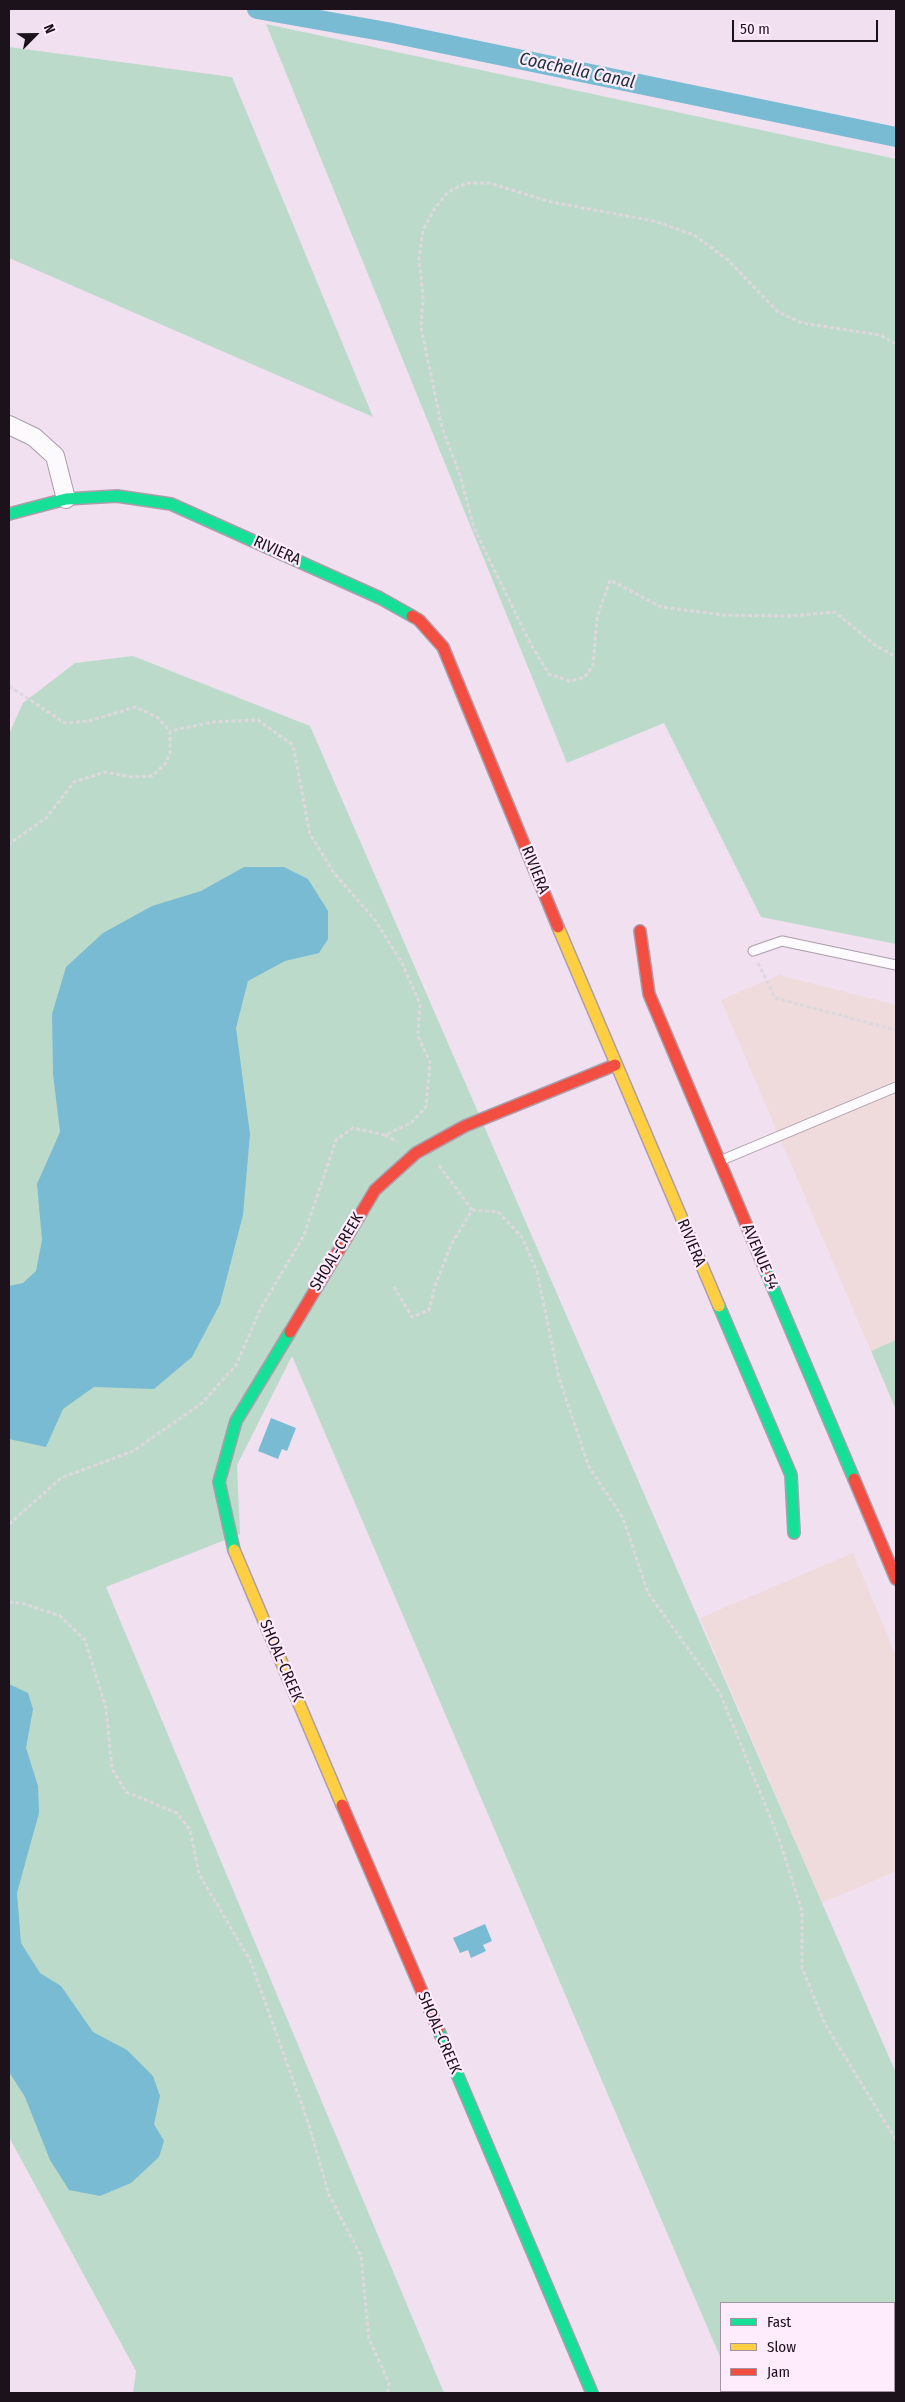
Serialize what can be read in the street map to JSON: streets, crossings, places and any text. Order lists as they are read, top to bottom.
{
  "streets": {
    "street": ["RIVIERA", "SHOAL-CREEK", "AVENUE 54"]
  },
  "crossings": [
    ["RIVIERA", "SHOAL-CREEK"]
  ],
  "water": ["Coachella Canal"],
  "legend": ["Fast", "Slow", "Jam"],
  "scale_bar": "50 m",
  "north": "top right"
}
